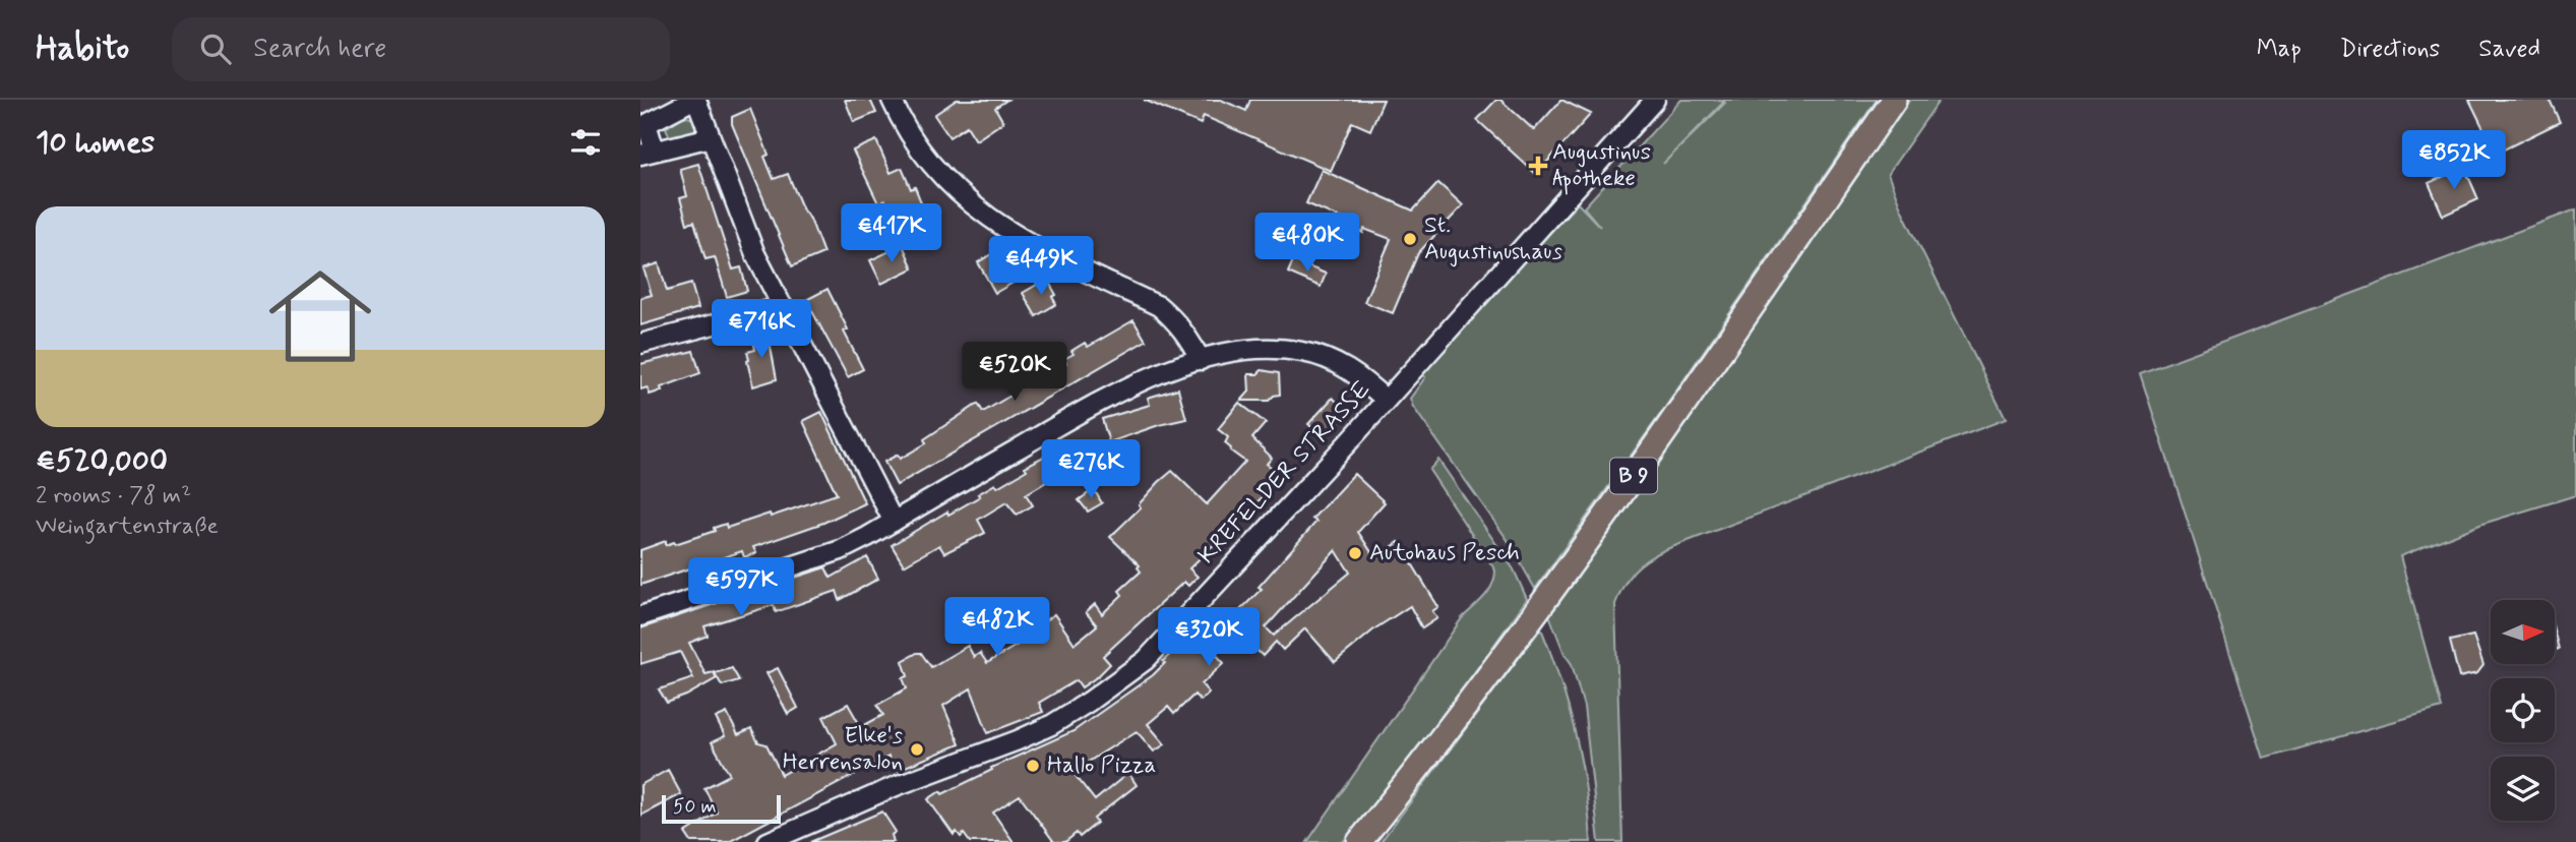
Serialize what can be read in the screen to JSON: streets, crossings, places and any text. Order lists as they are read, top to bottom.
{
  "streets": {
    "main road": ["B 9"],
    "street": ["KREFELDER STRASSE"]
  },
  "places": {
    "health": ["Augustinus Apotheke"],
    "other": [
      "St. Augustinushaus",
      "Autohaus Pesch",
      "Elke's Herrensalon",
      "Hallo Pizza"
    ]
  },
  "scale_bar": "50 m",
  "north": "right",
  "page": {
    "header": "Habito",
    "search": "Search here",
    "nav": ["Map", "Directions", "Saved"],
    "heading": "10 homes",
    "price": [
      "€852K",
      "€417K",
      "€480K",
      "€449K",
      "€716K",
      "€520K",
      "€276K",
      "€597K",
      "€482K",
      "€320K"
    ],
    "list": [
      {
        "name": "€520,000",
        "note": "2 rooms · 78 m² · Weingartenstraße"
      }
    ],
    "scale": "50 m"
  }
}
